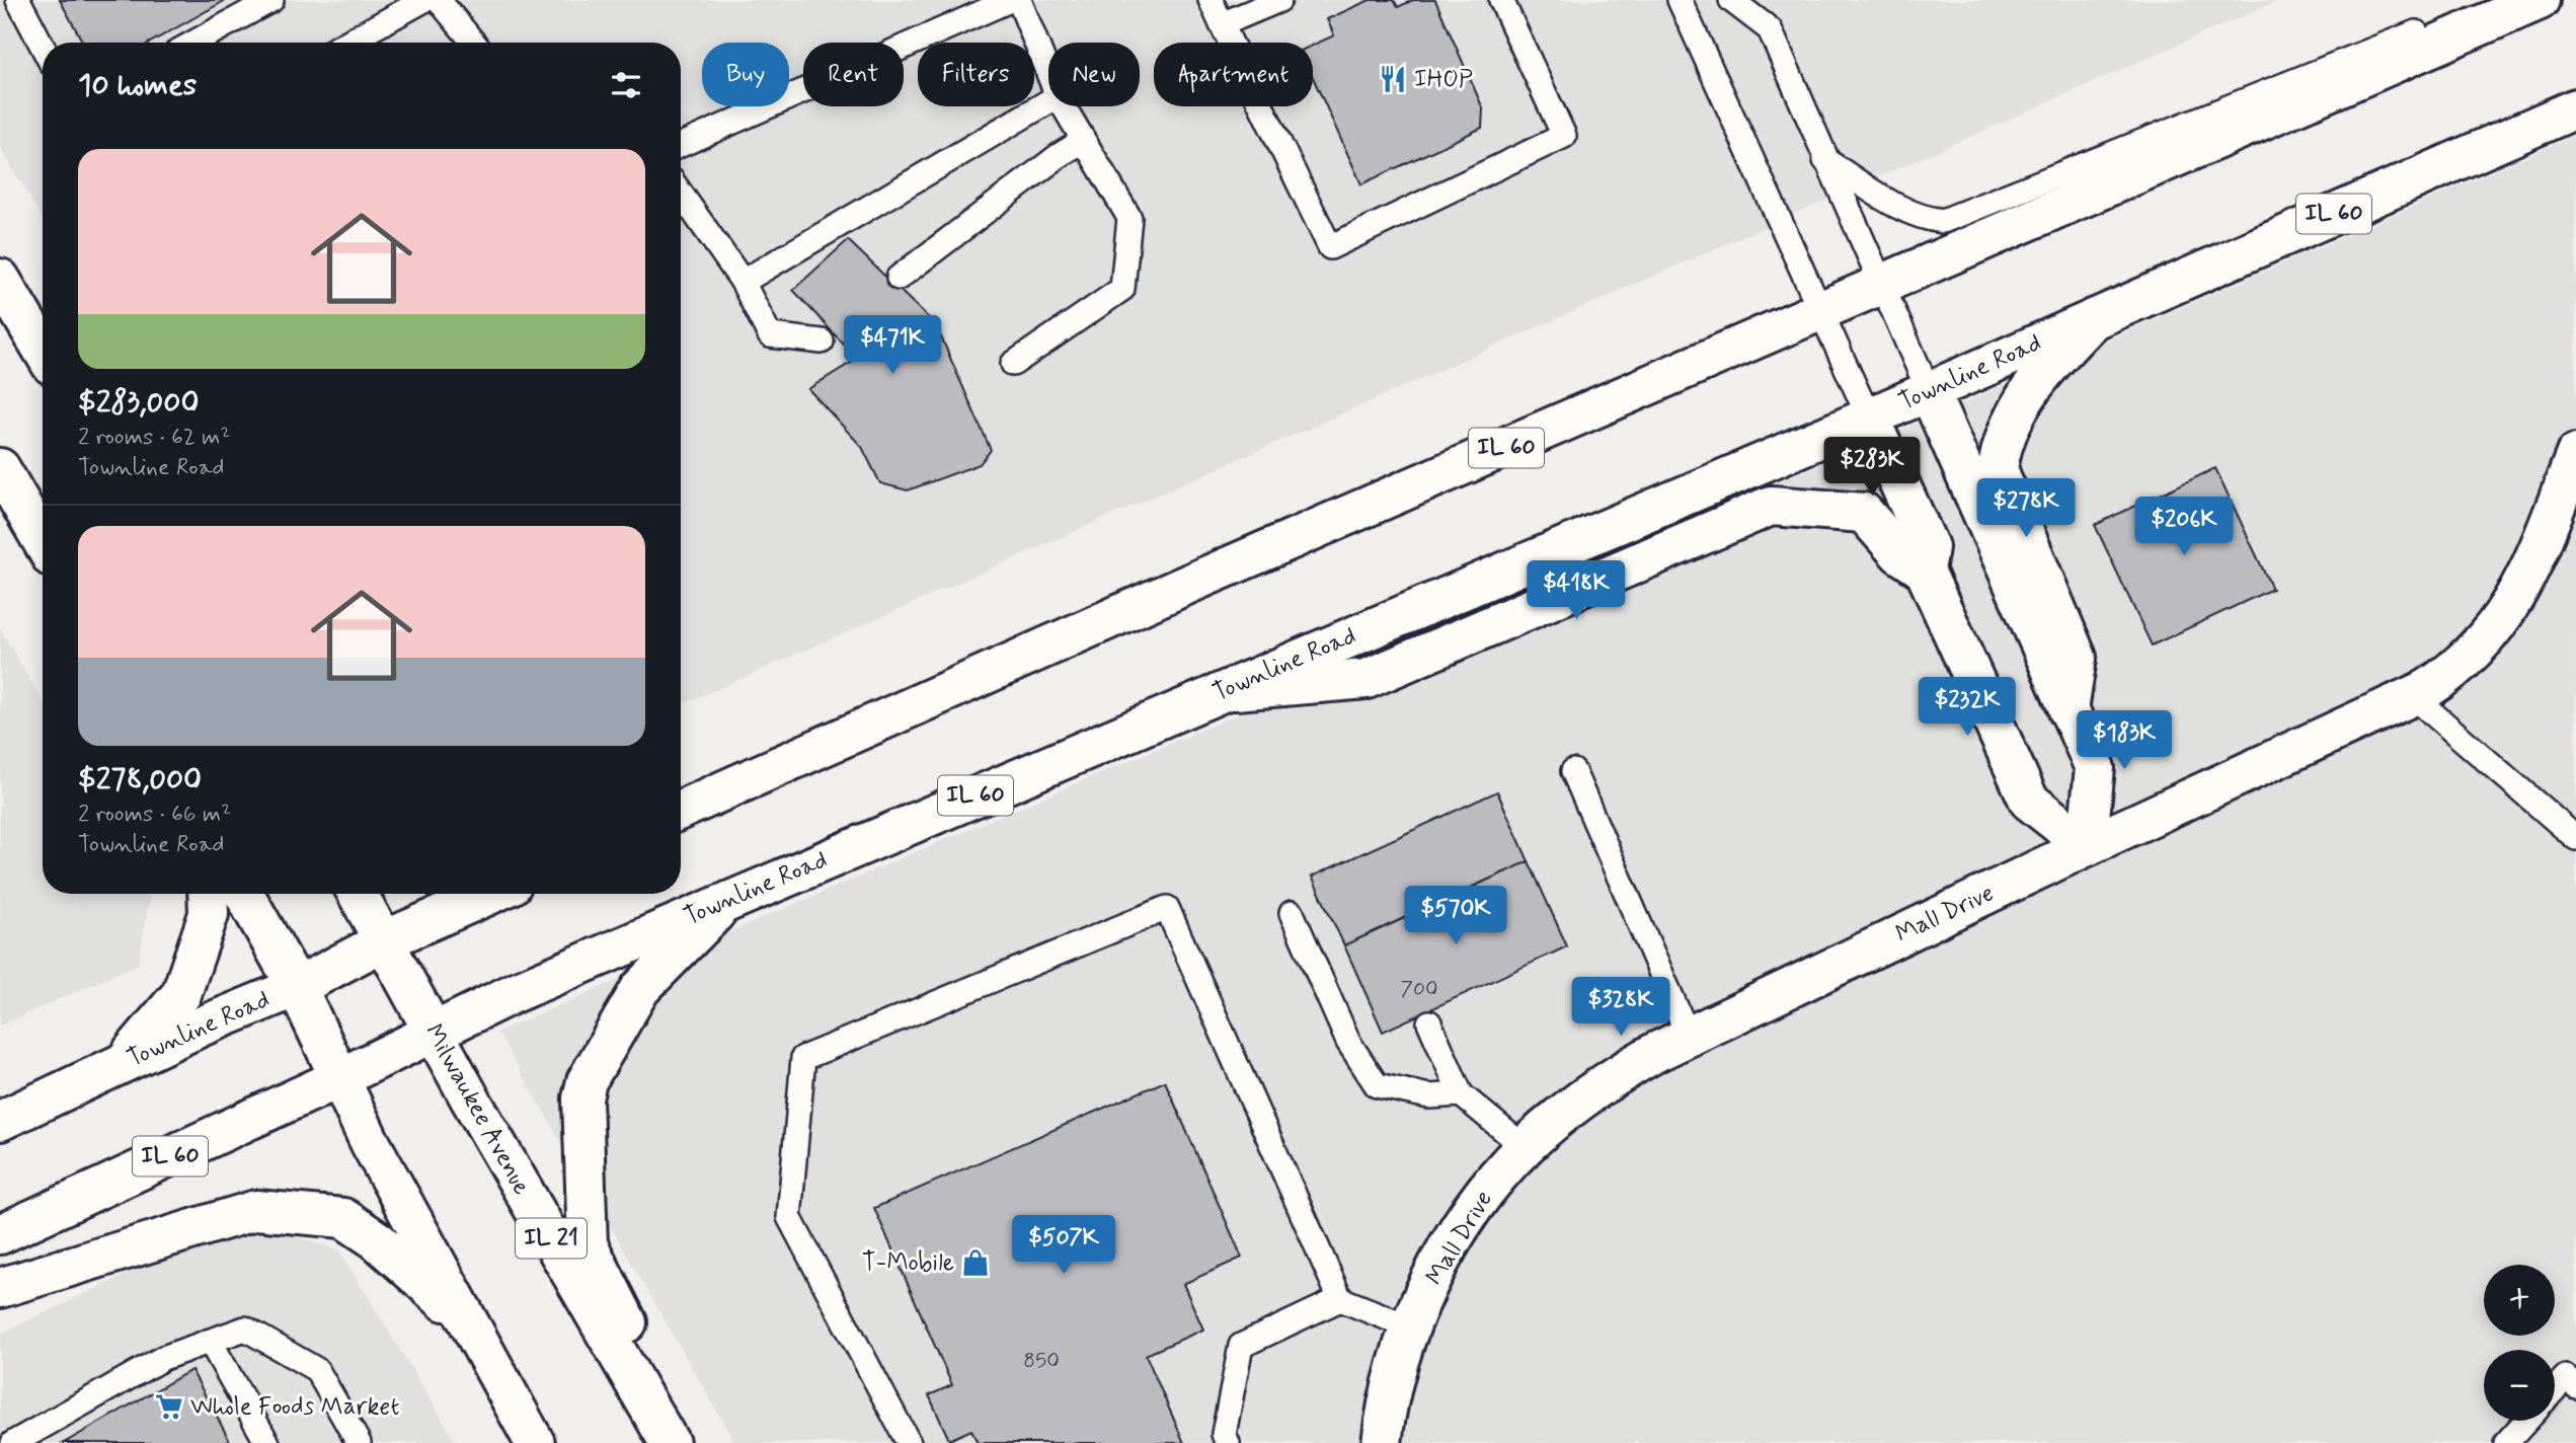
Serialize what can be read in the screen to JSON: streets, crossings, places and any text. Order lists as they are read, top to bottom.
{
  "streets": {
    "main road": [
      "IL 60",
      "Townline Road",
      "Mall Drive",
      "Milwaukee Avenue",
      "IL 21"
    ]
  },
  "crossings": [
    ["Townline Road", "Milwaukee Avenue"]
  ],
  "places": {
    "restaurant": ["IHOP"],
    "shop": ["T-Mobile"],
    "supermarket": ["Whole Foods Market"]
  },
  "house_numbers": ["700", "850"],
  "page": {
    "chip": [
      "Buy",
      "Rent",
      "Filters",
      "New",
      "Apartment"
    ],
    "heading": "10 homes",
    "list": [
      {
        "name": "$283,000",
        "note": "2 rooms · 62 m² · Townline Road"
      },
      {
        "name": "$278,000",
        "note": "2 rooms · 66 m² · Townline Road"
      }
    ],
    "price": [
      "$471K",
      "$283K",
      "$278K",
      "$206K",
      "$418K",
      "$232K",
      "$183K",
      "$570K",
      "$328K",
      "$507K"
    ],
    "map_buttons": ["+", "−"]
  }
}
